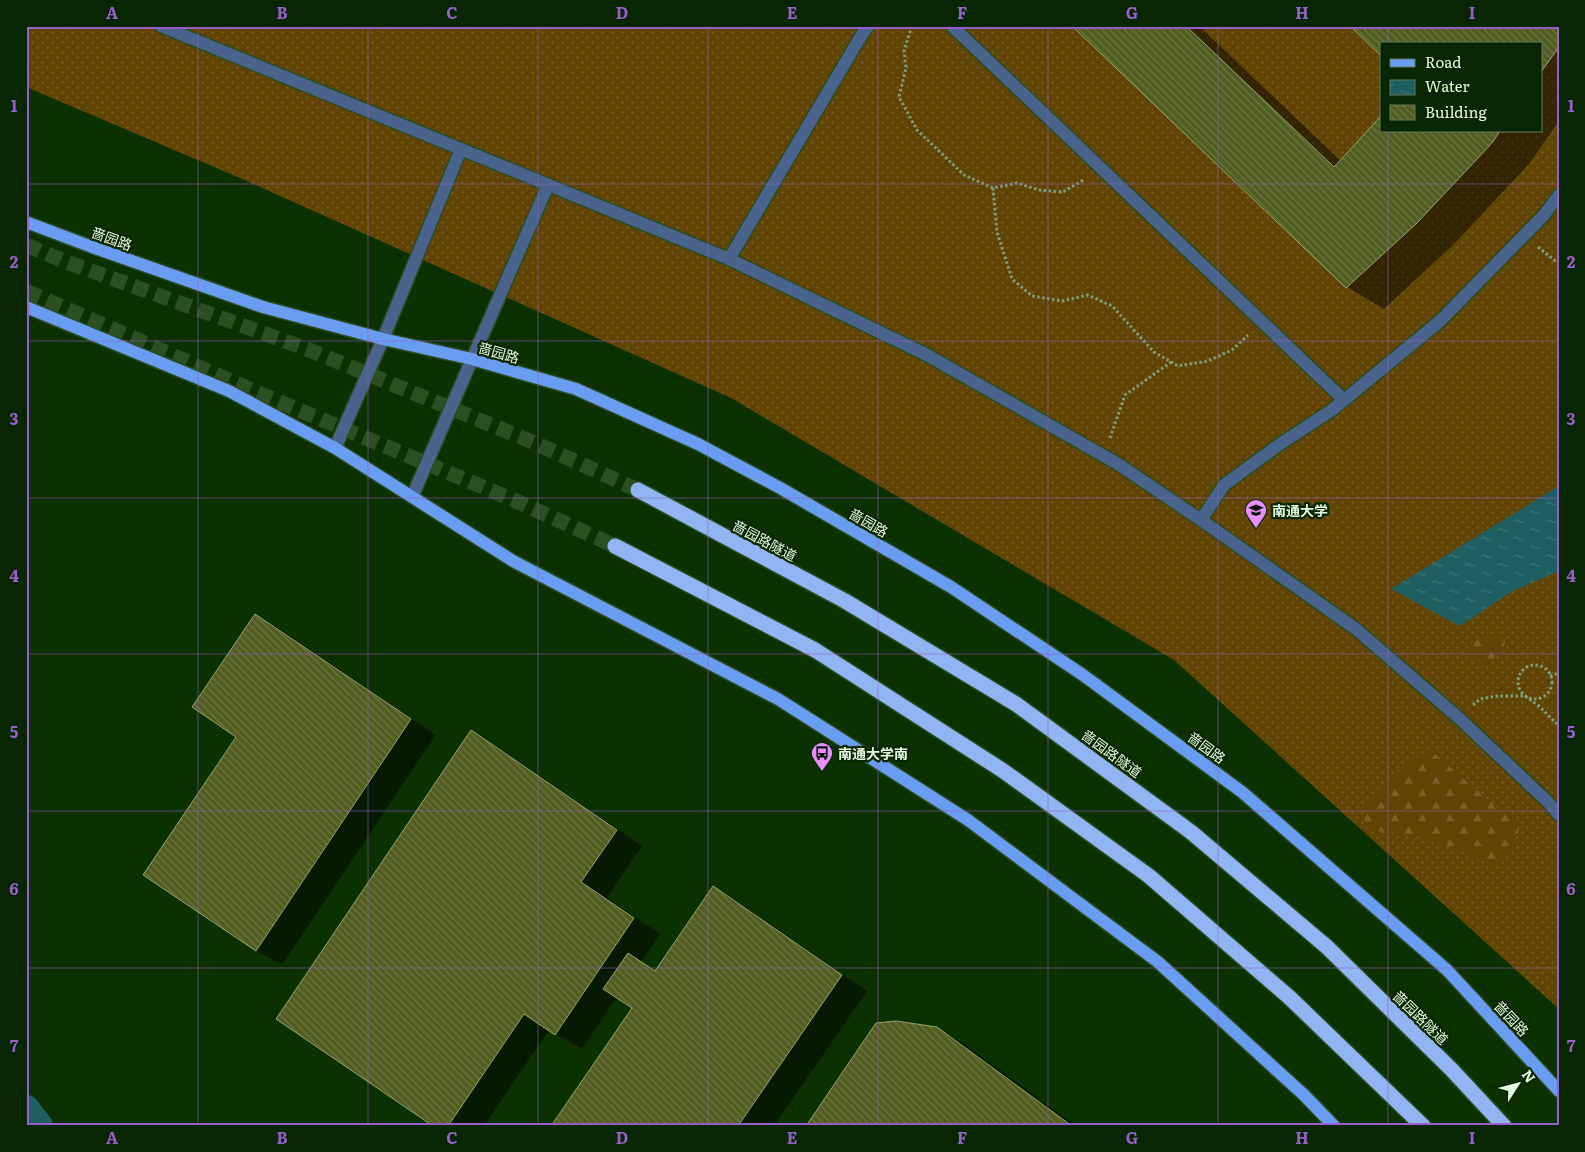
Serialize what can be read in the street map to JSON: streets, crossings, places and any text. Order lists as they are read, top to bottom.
{
  "streets": {
    "highway": ["啬园路隧道"],
    "main road": ["啬园路"]
  },
  "places": {
    "school or university": ["南通大学"],
    "bus stop": ["南通大学南"]
  },
  "legend": ["Road", "Water", "Building"],
  "north": "top right",
  "grid": {
    "columns": [
      "A",
      "B",
      "C",
      "D",
      "E",
      "F",
      "G",
      "H",
      "I"
    ],
    "rows": [
      "1",
      "2",
      "3",
      "4",
      "5",
      "6",
      "7"
    ]
  }
}
